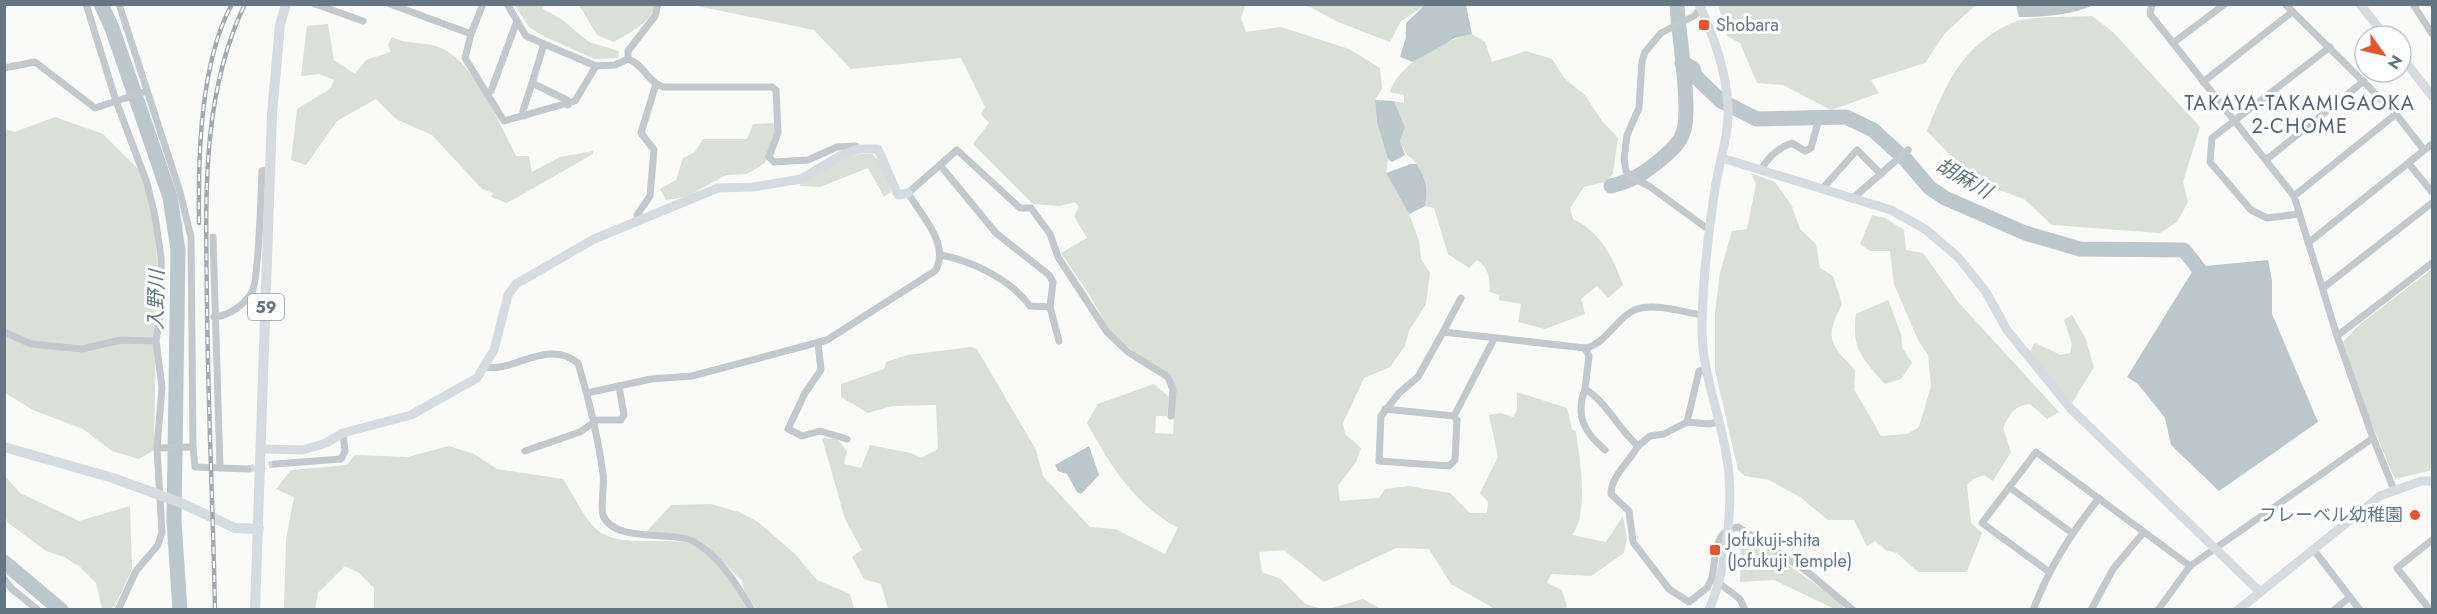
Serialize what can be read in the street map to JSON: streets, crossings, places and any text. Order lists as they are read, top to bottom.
{
  "streets": {
    "main road": ["59"]
  },
  "districts": ["TAKAYA-TAKAMIGAOKA 2-CHOME"],
  "water": ["胡麻川", "入野川"],
  "places": {
    "transit": ["Shobara", "Jofukuji-shita (Jofukuji Temple)"],
    "other": ["フレーベル幼稚園"]
  },
  "north": "bottom right"
}
